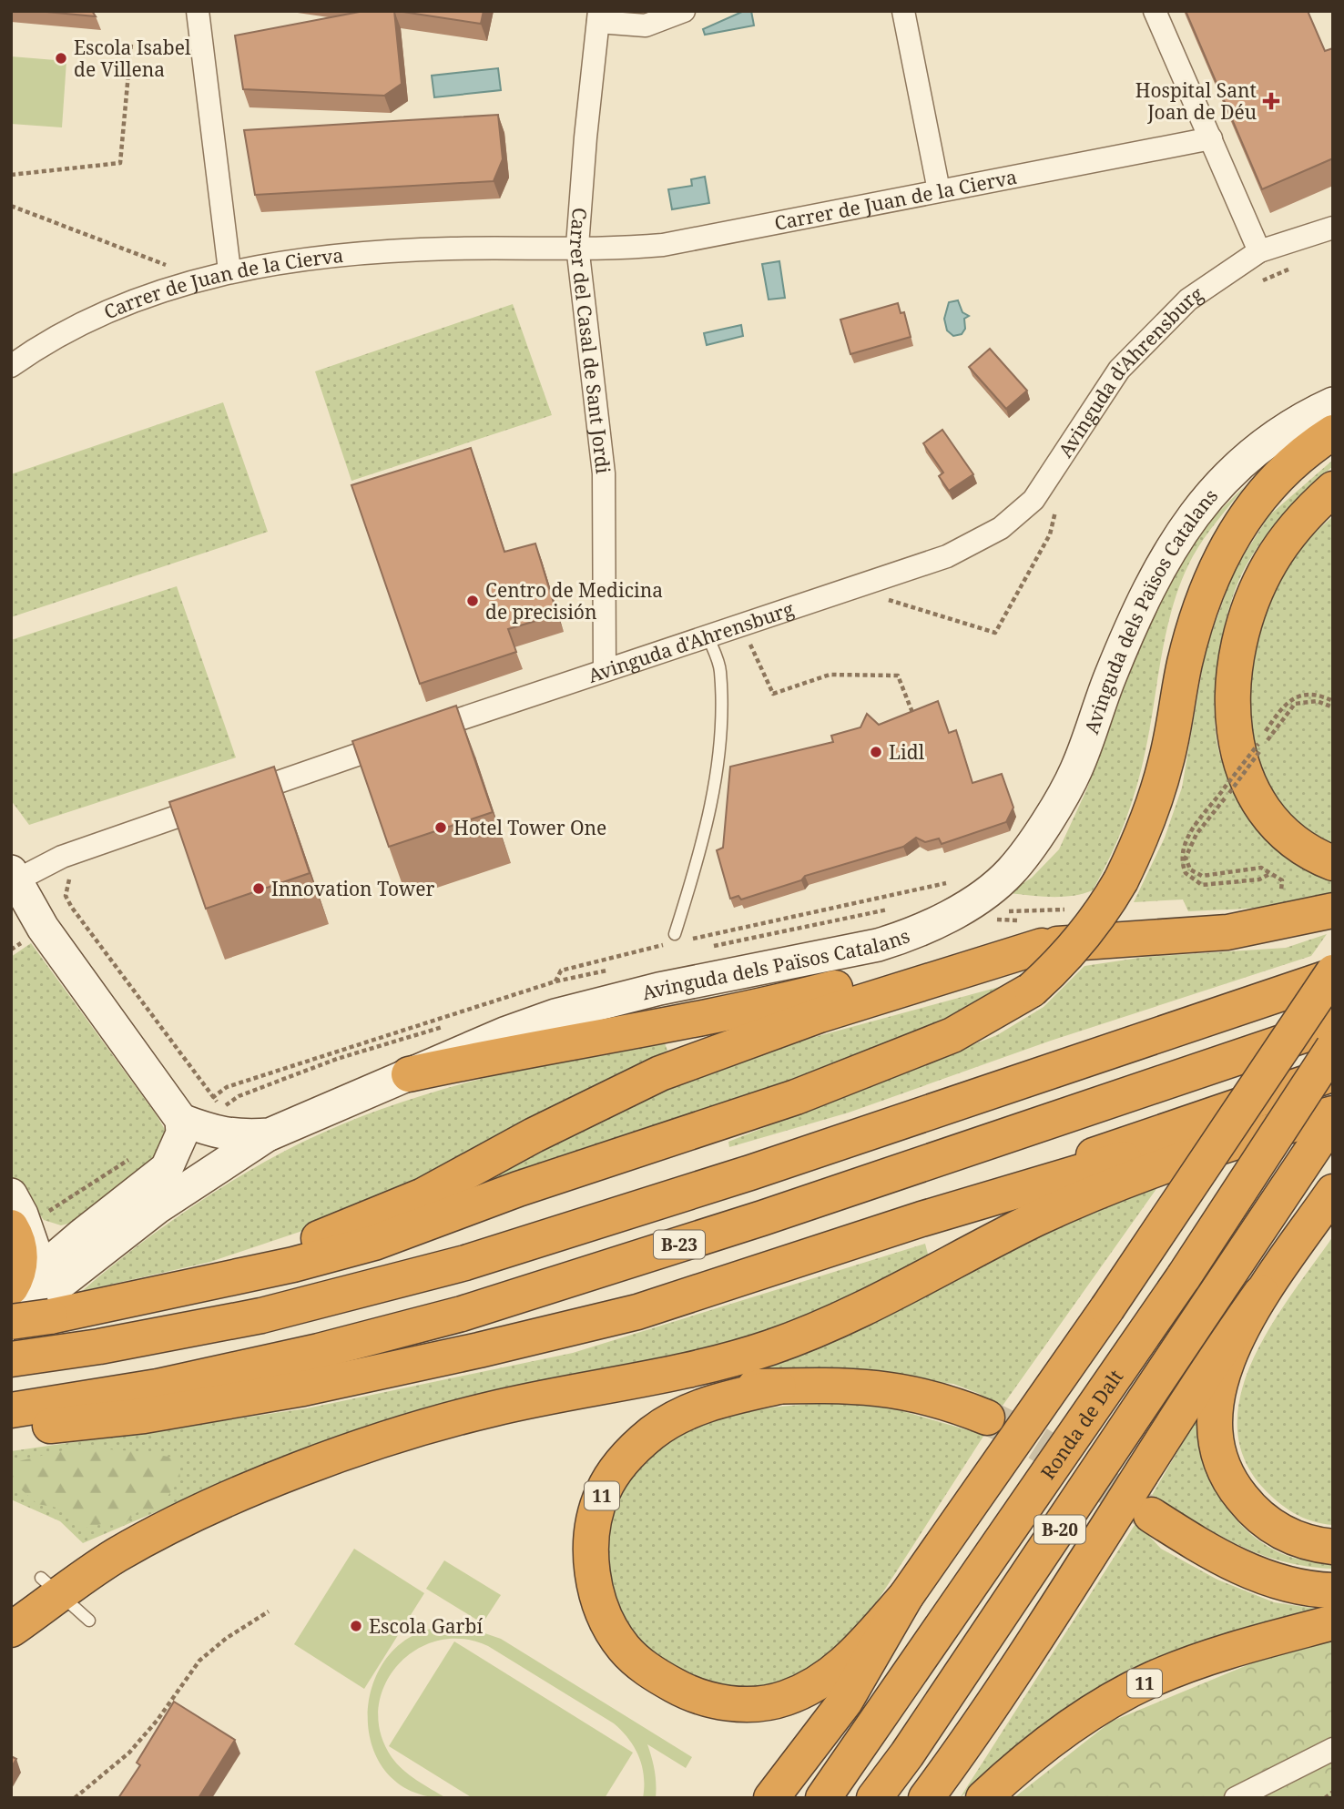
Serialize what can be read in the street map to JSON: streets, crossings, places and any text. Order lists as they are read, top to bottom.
{
  "streets": {
    "highway": [
      "B-23",
      "Ronda de Dalt",
      "11",
      "B-20"
    ],
    "street": [
      "Carrer de Juan de la Cierva",
      "Carrer del Casal de Sant Jordi",
      "Avinguda d'Ahrensburg",
      "Avinguda dels Països Catalans"
    ]
  },
  "crossings": [
    ["Carrer de Juan de la Cierva", "Carrer del Casal de Sant Jordi"],
    ["Carrer del Casal de Sant Jordi", "Avinguda d'Ahrensburg"]
  ],
  "places": {
    "other": [
      "Escola Isabel de Villena",
      "Centro de Medicina de precisión",
      "Lidl",
      "Hotel Tower One",
      "Innovation Tower",
      "Escola Garbí"
    ],
    "health": ["Hospital Sant Joan de Déu"]
  }
}
